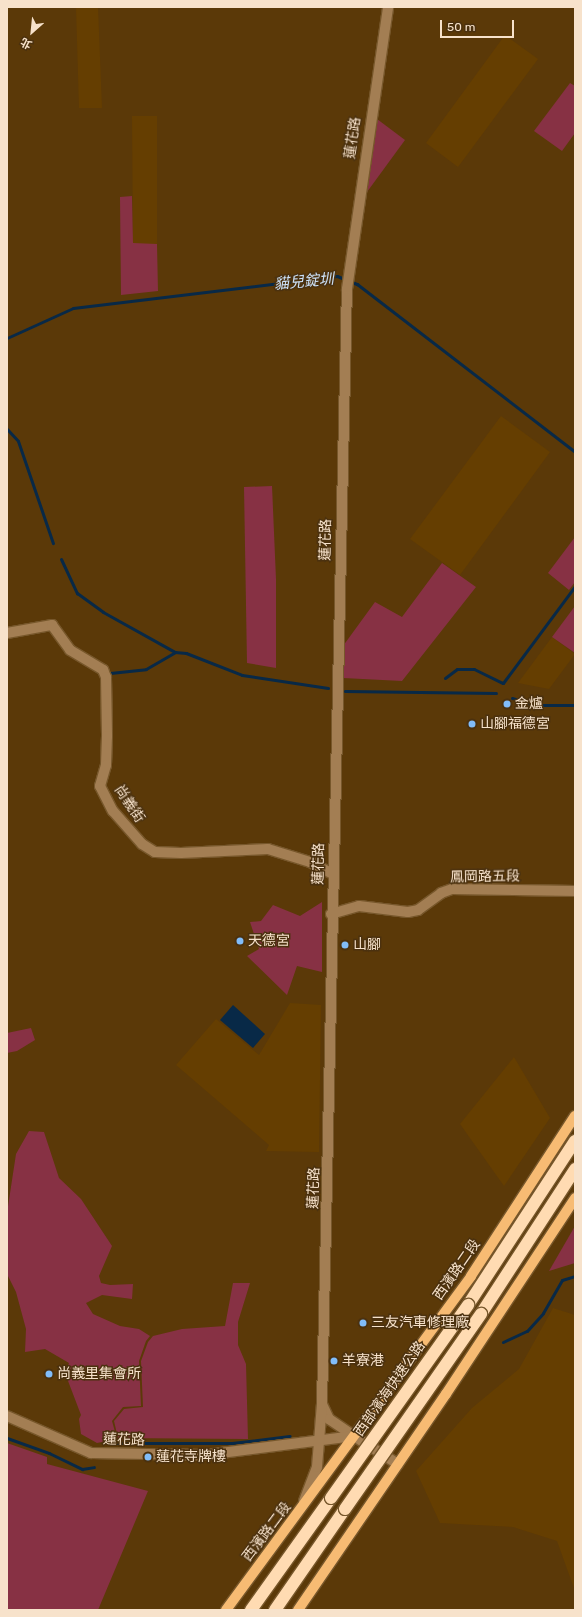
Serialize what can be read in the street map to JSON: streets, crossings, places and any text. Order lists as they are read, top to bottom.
{
  "streets": {
    "highway": ["西部濱海快速公路"],
    "main road": ["西濱路二段"],
    "street": ["蓮花路", "尚義街", "鳳岡路五段"]
  },
  "crossings": [
    ["蓮花路", "尚義街"],
    ["蓮花路", "鳳岡路五段"],
    ["蓮花路", "西濱路二段"]
  ],
  "water": ["貓兒錠圳"],
  "places": [
    "金爐",
    "山腳福德宮",
    "天德宮",
    "山腳",
    "三友汽車修理廠",
    "羊寮港",
    "尚義里集會所",
    "蓮花寺牌樓"
  ],
  "scale_bar": "50 m",
  "north": "bottom left"
}
